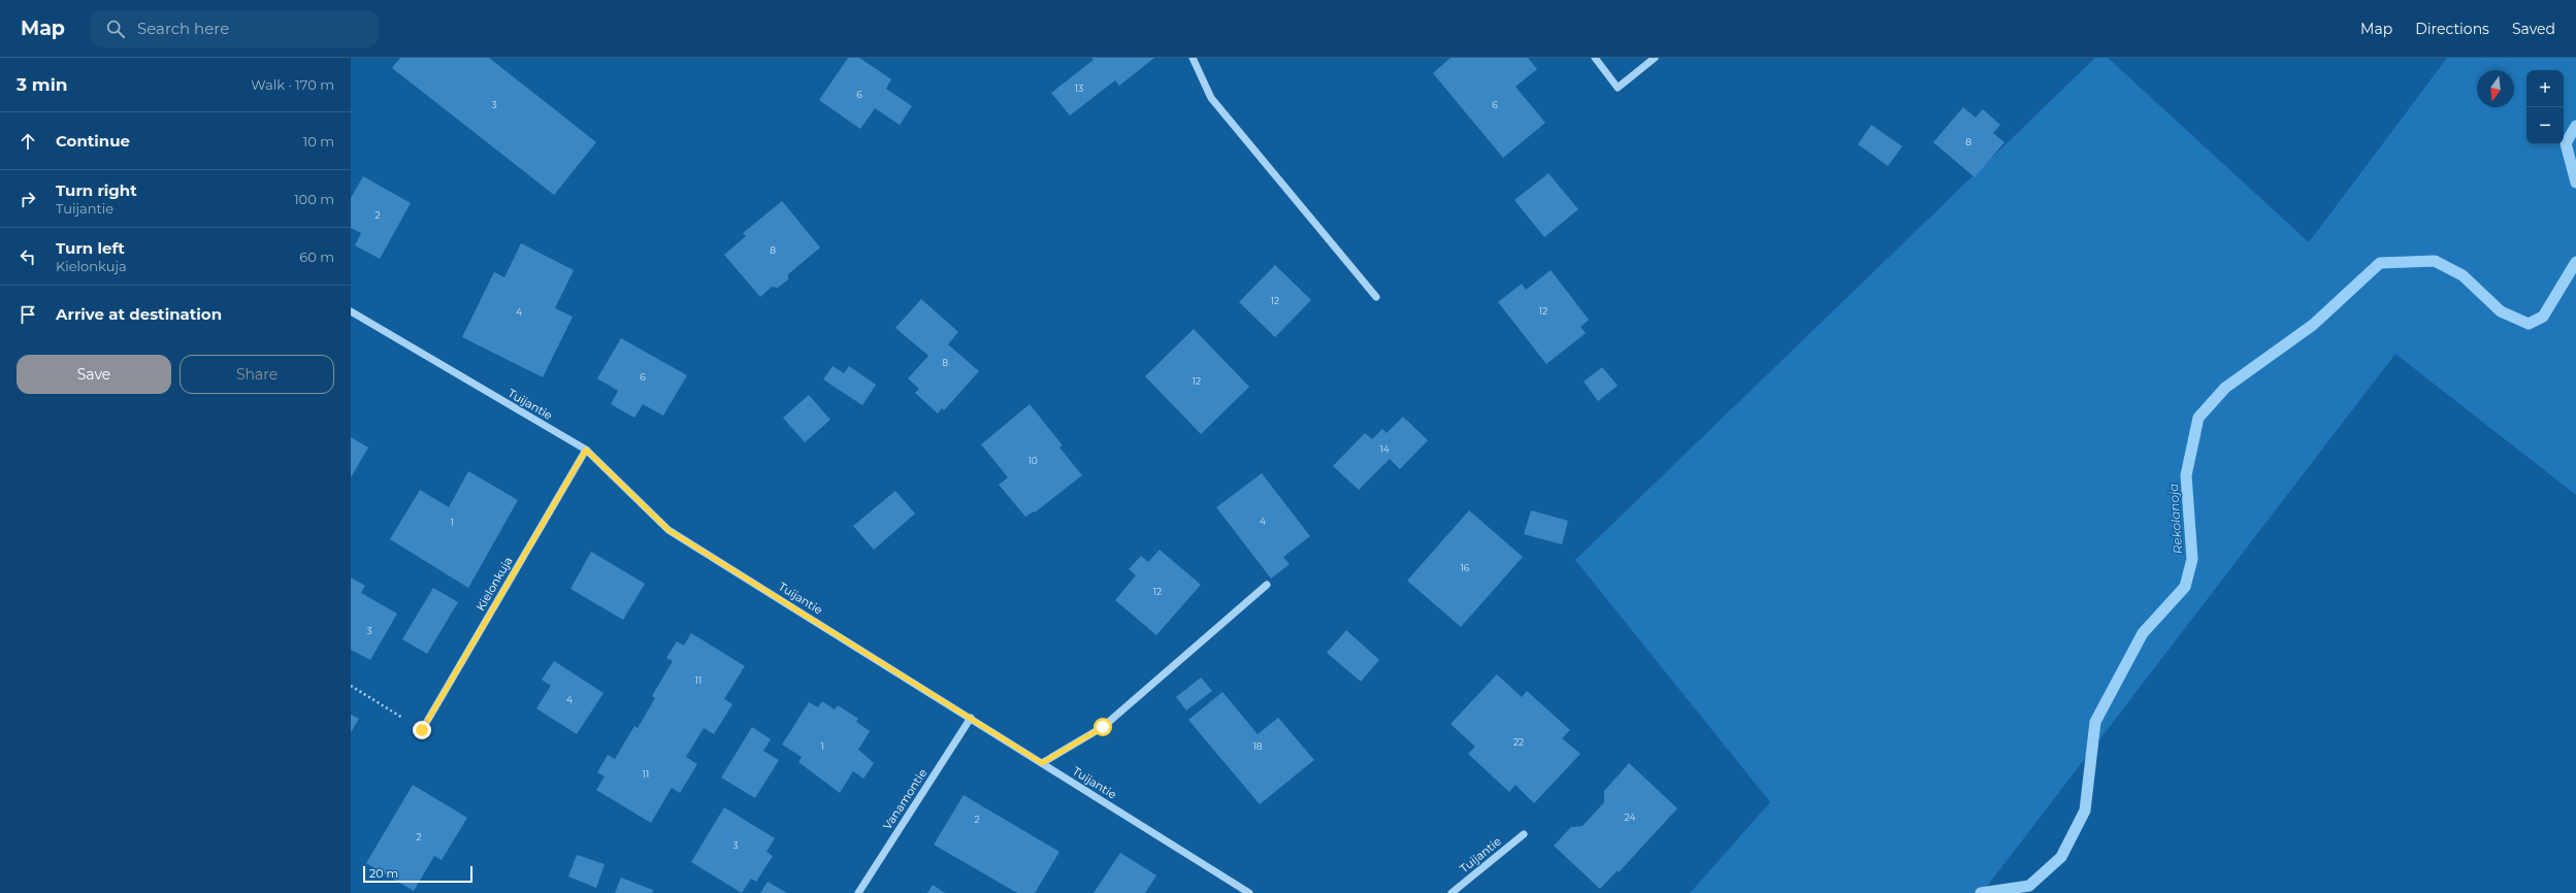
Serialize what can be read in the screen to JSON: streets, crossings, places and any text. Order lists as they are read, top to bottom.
{
  "streets": {
    "street": ["Tuijantie", "Kielonkuja", "Vanamontie"]
  },
  "crossings": [
    ["Tuijantie", "Kielonkuja"],
    ["Tuijantie", "Vanamontie"]
  ],
  "water": ["Rekolanoja"],
  "house_numbers": [
    "13",
    "6",
    "3",
    "6",
    "8",
    "2",
    "8",
    "12",
    "12",
    "4",
    "8",
    "6",
    "12",
    "14",
    "10",
    "4",
    "1",
    "16",
    "12",
    "3",
    "11",
    "4",
    "22",
    "1",
    "18",
    "11",
    "24",
    "2",
    "2",
    "3"
  ],
  "scale_bar": "20 m",
  "north": "bottom",
  "page": {
    "header": "Map",
    "search": "Search here",
    "nav": ["Map", "Directions", "Saved"],
    "heading": ["3 min", "Walk · 170 m"],
    "map_buttons": ["+", "−"],
    "list": [
      ["Continue", "10 m"],
      ["Turn right", "Tuijantie", "100 m"],
      ["Turn left", "Kielonkuja", "60 m"],
      "Arrive at destination"
    ],
    "buttons": ["Save", "Share"],
    "scale": "20 m"
  }
}
